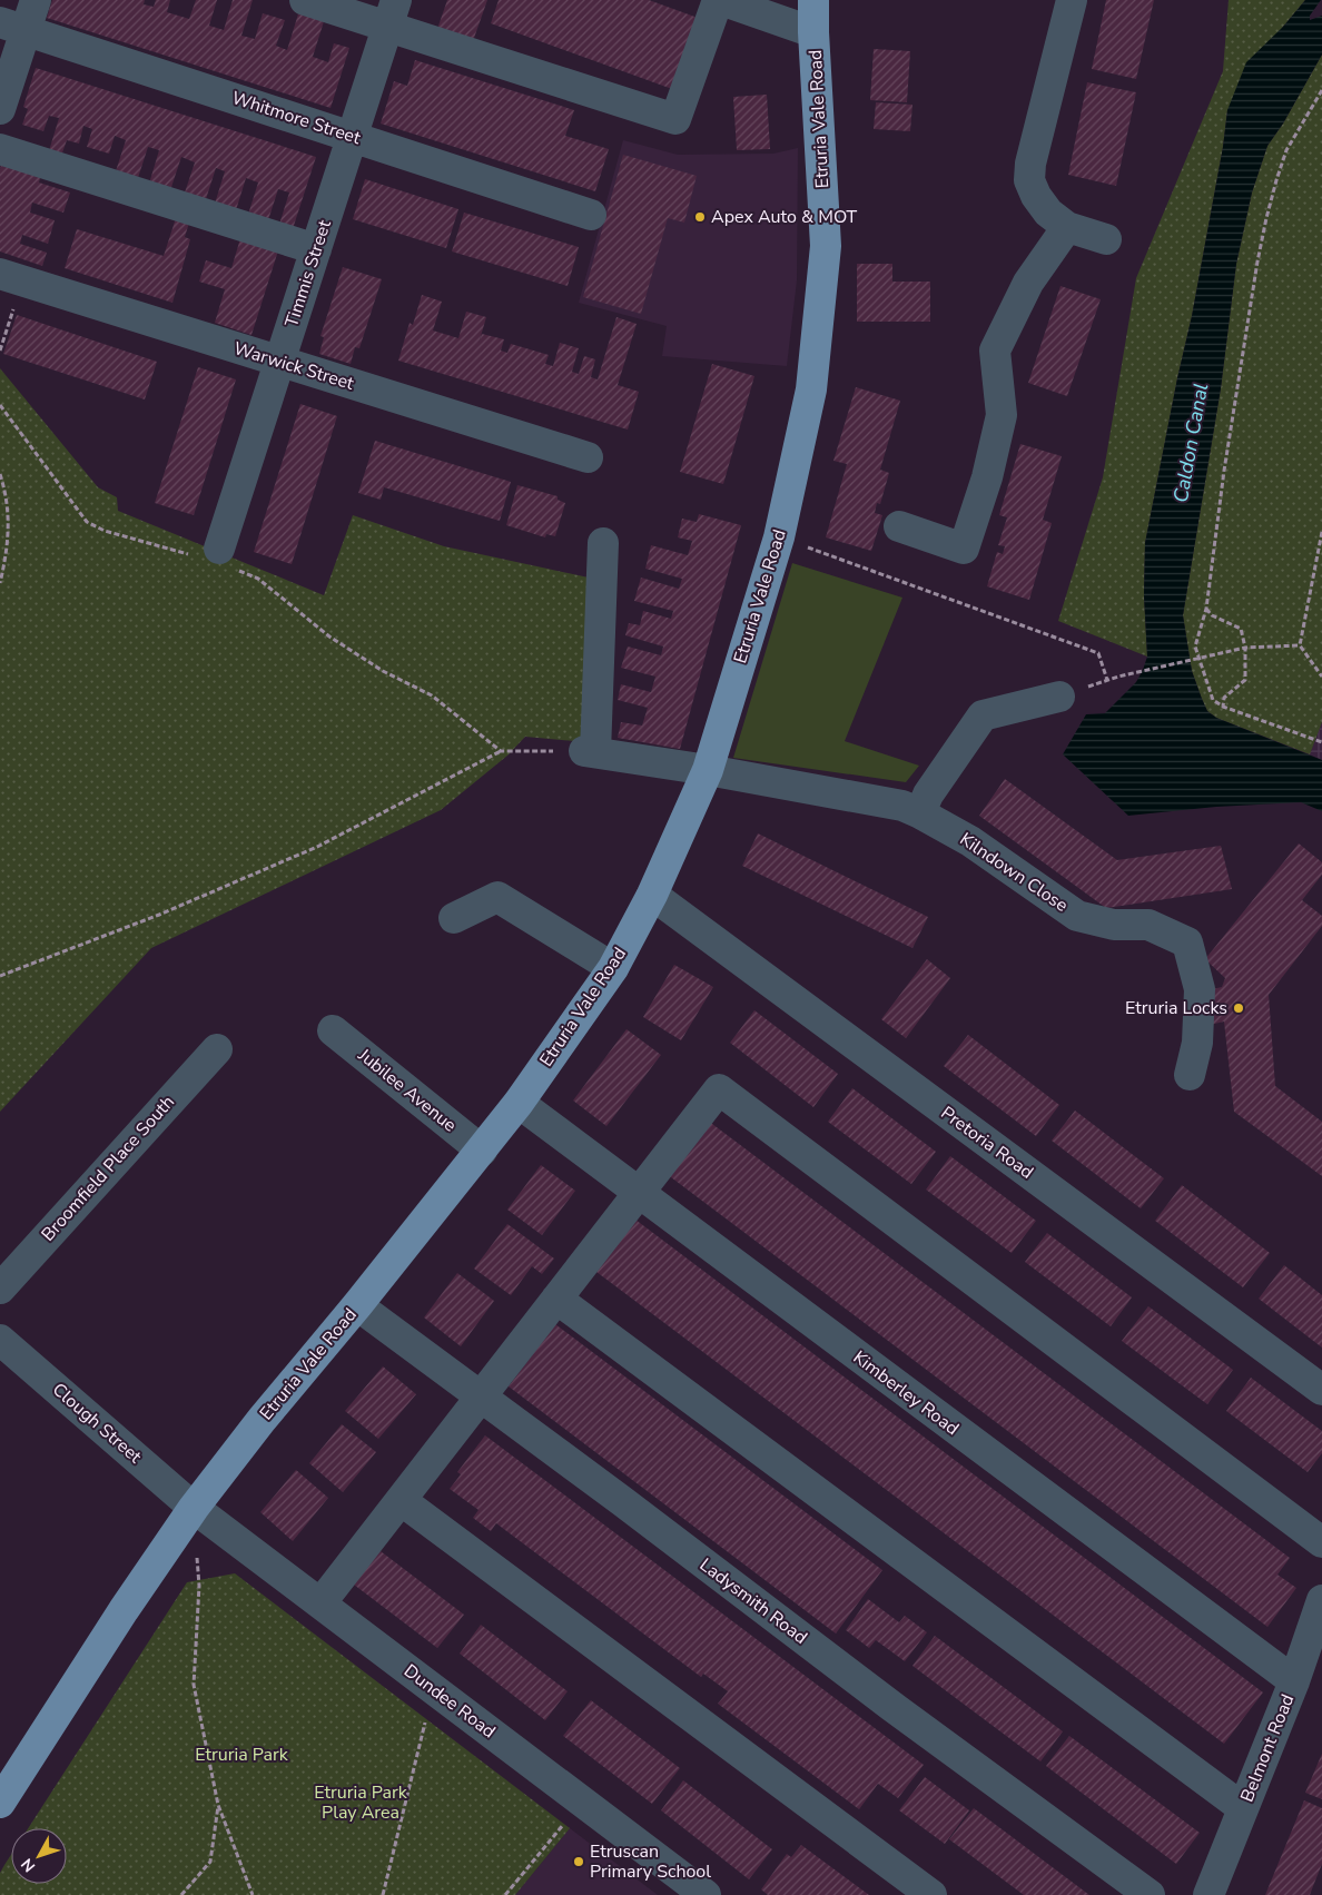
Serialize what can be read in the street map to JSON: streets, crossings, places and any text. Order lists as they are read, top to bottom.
{
  "streets": {
    "main road": ["Etruria Vale Road"],
    "street": [
      "Whitmore Street",
      "Timmis Street",
      "Warwick Street",
      "Kilndown Close",
      "Jubilee Avenue",
      "Pretoria Road",
      "Broomfield Place South",
      "Kimberley Road",
      "Clough Street",
      "Ladysmith Road",
      "Dundee Road",
      "Belmont Road"
    ]
  },
  "crossings": [
    ["Whitmore Street", "Timmis Street"],
    ["Etruria Vale Road", "Kilndown Close"],
    ["Etruria Vale Road", "Jubilee Avenue"],
    ["Etruria Vale Road", "Pretoria Road"],
    ["Etruria Vale Road", "Kimberley Road"],
    ["Etruria Vale Road", "Clough Street"],
    ["Etruria Vale Road", "Ladysmith Road"],
    ["Etruria Vale Road", "Dundee Road"],
    ["Timmis Street", "Warwick Street"],
    ["Kimberley Road", "Belmont Road"],
    ["Clough Street", "Dundee Road"]
  ],
  "water": ["Caldon Canal"],
  "parks": ["Etruria Park", "Etruria Park Play Area"],
  "places": ["Apex Auto & MOT", "Etruria Locks", "Etruscan Primary School"],
  "north": "bottom left"
}
